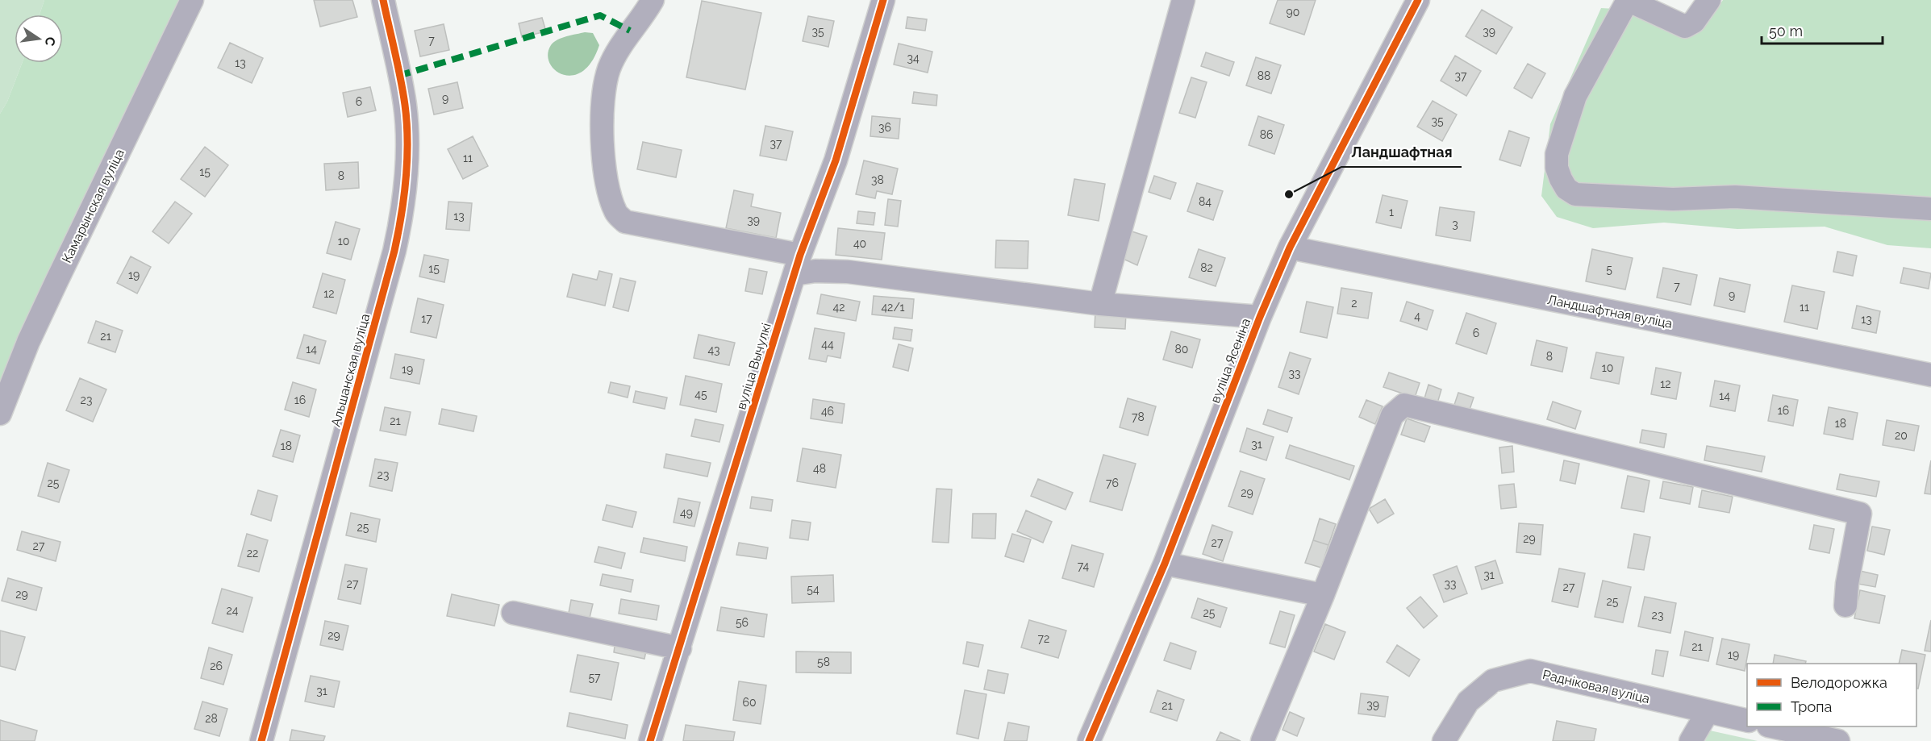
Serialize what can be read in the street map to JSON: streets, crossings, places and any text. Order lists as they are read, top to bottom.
{
  "streets": {
    "street": [
      "Камарынская вуліца",
      "Ландшафтная вуліца",
      "вуліца Ясеніна",
      "вуліца Вычулкі",
      "Альшанская вуліца",
      "Радніковая вуліца"
    ]
  },
  "crossings": [
    ["Ландшафтная вуліца", "вуліца Ясеніна"]
  ],
  "places": ["Ландшафтная"],
  "house_numbers": [
    "90",
    "35",
    "39",
    "7",
    "34",
    "13",
    "88",
    "37",
    "9",
    "6",
    "35",
    "36",
    "86",
    "37",
    "11",
    "15",
    "8",
    "38",
    "84",
    "1",
    "13",
    "39",
    "3",
    "10",
    "40",
    "82",
    "15",
    "5",
    "19",
    "7",
    "12",
    "9",
    "2",
    "42",
    "42/1",
    "11",
    "4",
    "17",
    "13",
    "6",
    "21",
    "44",
    "14",
    "80",
    "43",
    "8",
    "10",
    "19",
    "33",
    "12",
    "45",
    "14",
    "23",
    "16",
    "16",
    "46",
    "78",
    "21",
    "18",
    "20",
    "31",
    "18",
    "48",
    "23",
    "25",
    "76",
    "29",
    "49",
    "25",
    "29",
    "27",
    "27",
    "22",
    "74",
    "31",
    "27",
    "33",
    "27",
    "54",
    "29",
    "25",
    "24",
    "25",
    "23",
    "56",
    "29",
    "72",
    "21",
    "19",
    "58",
    "26",
    "57",
    "31",
    "60",
    "39",
    "21",
    "28"
  ],
  "legend": ["Велодорожка", "Тропа"],
  "scale_bar": "50 m",
  "north": "right"
}
